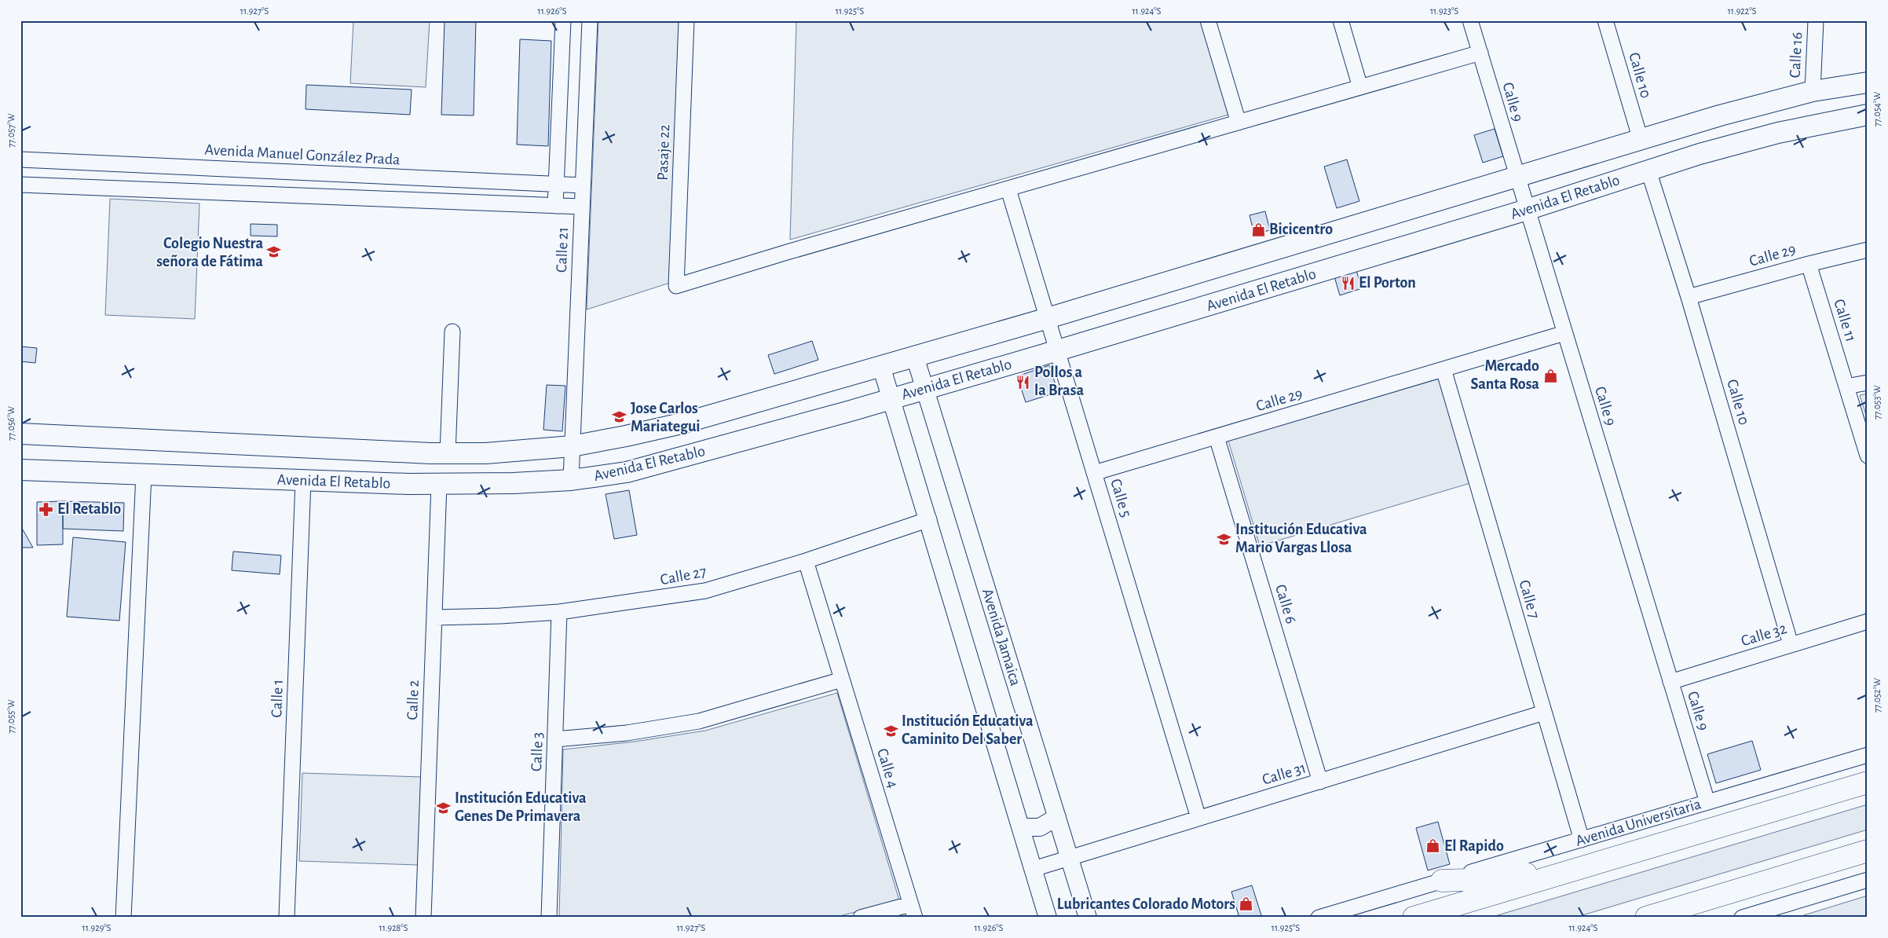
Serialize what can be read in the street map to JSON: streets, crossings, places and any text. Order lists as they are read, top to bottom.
{
  "streets": {
    "main road": ["Avenida El Retablo", "Avenida Universitaria"],
    "street": [
      "Calle 16",
      "Calle 10",
      "Calle 9",
      "Pasaje 22",
      "Avenida Manuel González Prada",
      "Calle 21",
      "Calle 29",
      "Calle 11",
      "Calle 5",
      "Calle 27",
      "Calle 7",
      "Calle 6",
      "Calle 32",
      "Avenida Jamaica",
      "Calle 1",
      "Calle 2",
      "Calle 3",
      "Calle 4",
      "Calle 31"
    ]
  },
  "crossings": [
    ["Calle 16", "Avenida El Retablo"],
    ["Calle 10", "Avenida El Retablo"],
    ["Calle 10", "Calle 29"],
    ["Calle 10", "Calle 32"],
    ["Calle 9", "Avenida El Retablo"],
    ["Calle 9", "Calle 29"],
    ["Calle 9", "Calle 32"],
    ["Calle 9", "Avenida Universitaria"],
    ["Pasaje 22", "Calle 5"],
    ["Avenida Manuel González Prada", "Calle 21"],
    ["Avenida El Retablo", "Calle 21"],
    ["Avenida El Retablo", "Calle 5"],
    ["Avenida El Retablo", "Avenida Jamaica"],
    ["Avenida El Retablo", "Calle 1"],
    ["Avenida El Retablo", "Calle 2"],
    ["Calle 29", "Calle 11"],
    ["Calle 29", "Calle 5"],
    ["Calle 29", "Calle 7"],
    ["Calle 29", "Calle 6"],
    ["Calle 5", "Calle 31"],
    ["Calle 27", "Calle 2"],
    ["Calle 27", "Calle 3"],
    ["Calle 27", "Calle 4"],
    ["Calle 7", "Calle 31"],
    ["Calle 7", "Avenida Universitaria"],
    ["Calle 6", "Calle 31"],
    ["Avenida Jamaica", "Calle 31"]
  ],
  "places": {
    "shop": [
      "Bicicentro",
      "Mercado Santa Rosa",
      "El Rapido",
      "Lubricantes Colorado Motors"
    ],
    "school or university": [
      "Colegio Nuestra señora de Fátima",
      "Jose Carlos Mariategui",
      "Institución Educativa Mario Vargas Llosa",
      "Institución Educativa Caminito Del Saber",
      "Institución Educativa Genes De Primavera"
    ],
    "restaurant": ["El Porton", "Pollos a la Brasa"],
    "pharmacy": ["El Retablo"]
  },
  "coordinates": [
    "11.927°S",
    "11.926°S",
    "11.925°S",
    "11.924°S",
    "11.923°S",
    "11.922°S",
    "77.054°W",
    "77.057°W",
    "77.053°W",
    "77.056°W",
    "77.052°W",
    "77.055°W",
    "11.929°S",
    "11.928°S"
  ]
}
